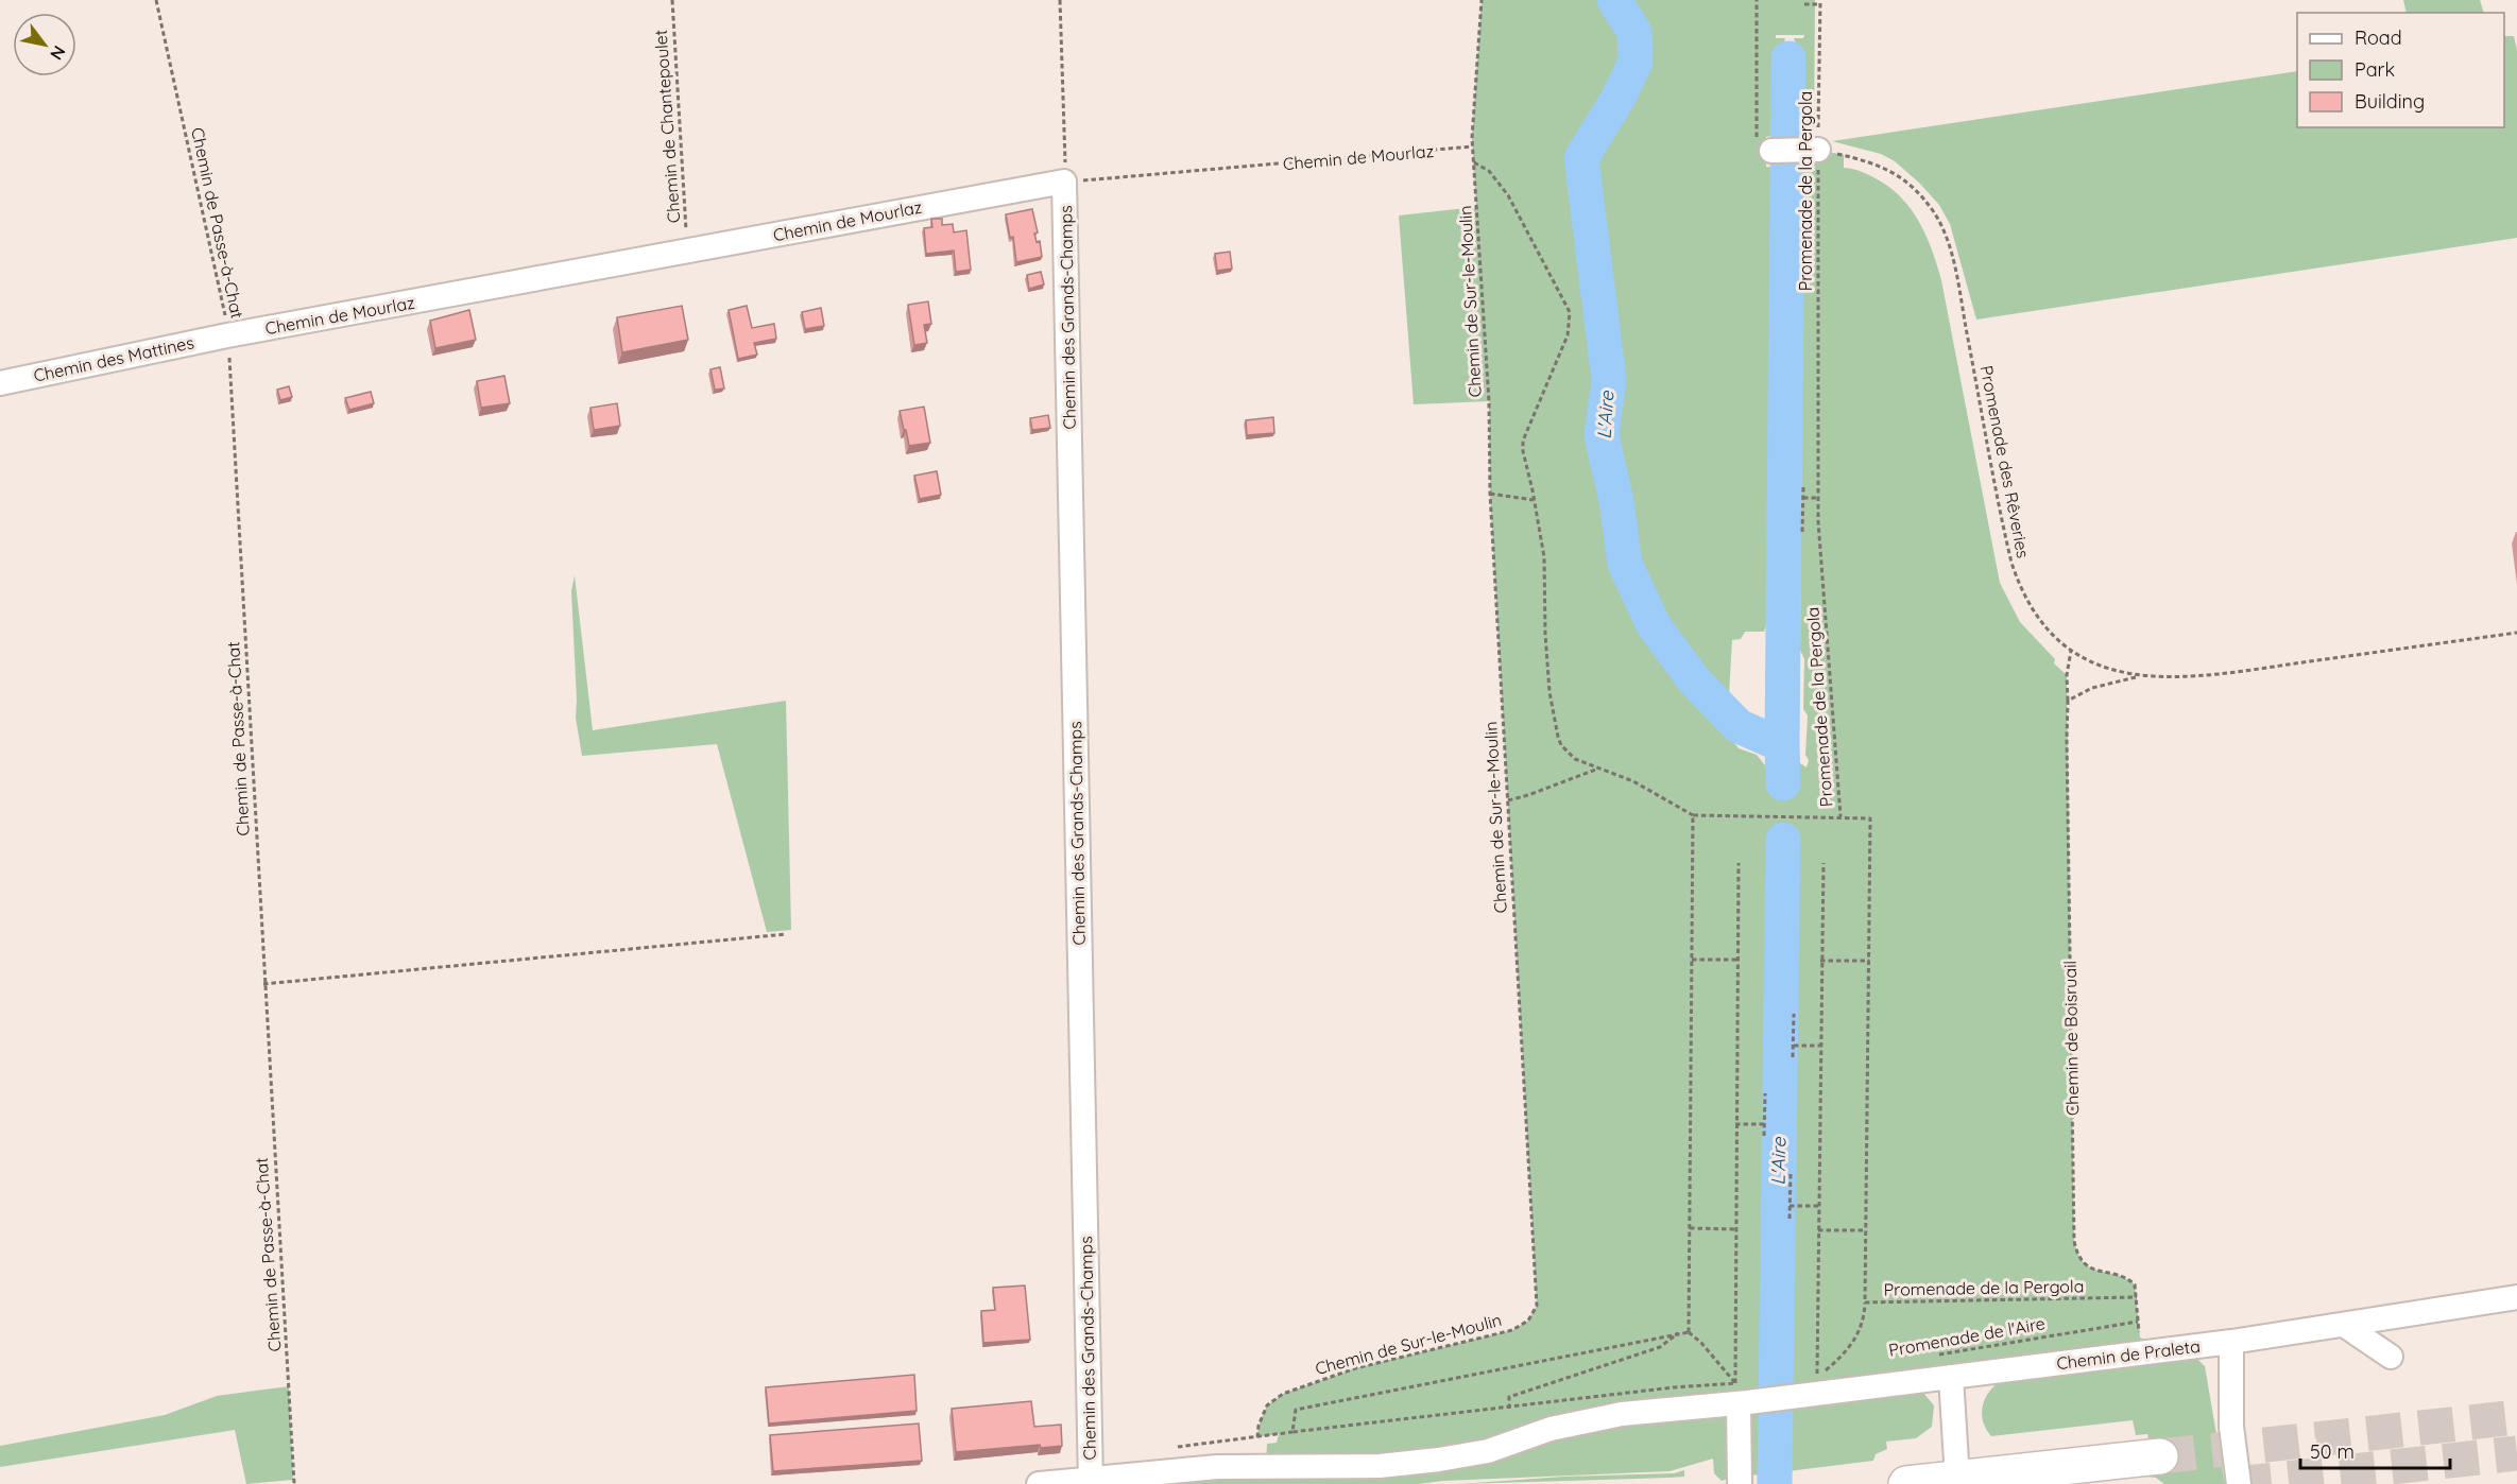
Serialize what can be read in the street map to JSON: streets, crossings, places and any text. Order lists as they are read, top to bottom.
{
  "streets": {
    "street": [
      "Chemin de Mourlaz",
      "Chemin des Grands-Champs",
      "Chemin des Mattines",
      "Chemin de Praleta"
    ],
    "path": [
      "Chemin de Chantepoulet",
      "Promenade de la Pergola",
      "Chemin de Passe-à-Chat",
      "Chemin de Sur-le-Moulin",
      "Promenade des Rêveries",
      "Chemin de Boisruail",
      "Promenade de l'Aire"
    ]
  },
  "crossings": [
    ["Chemin de Chantepoulet", "Chemin de Mourlaz"],
    ["Chemin de Mourlaz", "Chemin de Passe-à-Chat"],
    ["Chemin de Mourlaz", "Chemin de Sur-le-Moulin"],
    ["Chemin de Mourlaz", "Chemin des Grands-Champs"],
    ["Chemin de Mourlaz", "Chemin des Mattines"],
    ["Promenade de la Pergola", "Promenade des Rêveries"],
    ["Promenade de la Pergola", "Chemin de Boisruail"],
    ["Chemin de Passe-à-Chat", "Chemin des Mattines"],
    ["Chemin des Grands-Champs", "Chemin de Praleta"],
    ["Promenade des Rêveries", "Chemin de Boisruail"]
  ],
  "water": ["L'Aire"],
  "legend": ["Road", "Park", "Building"],
  "scale_bar": "50 m",
  "north": "bottom right"
}
